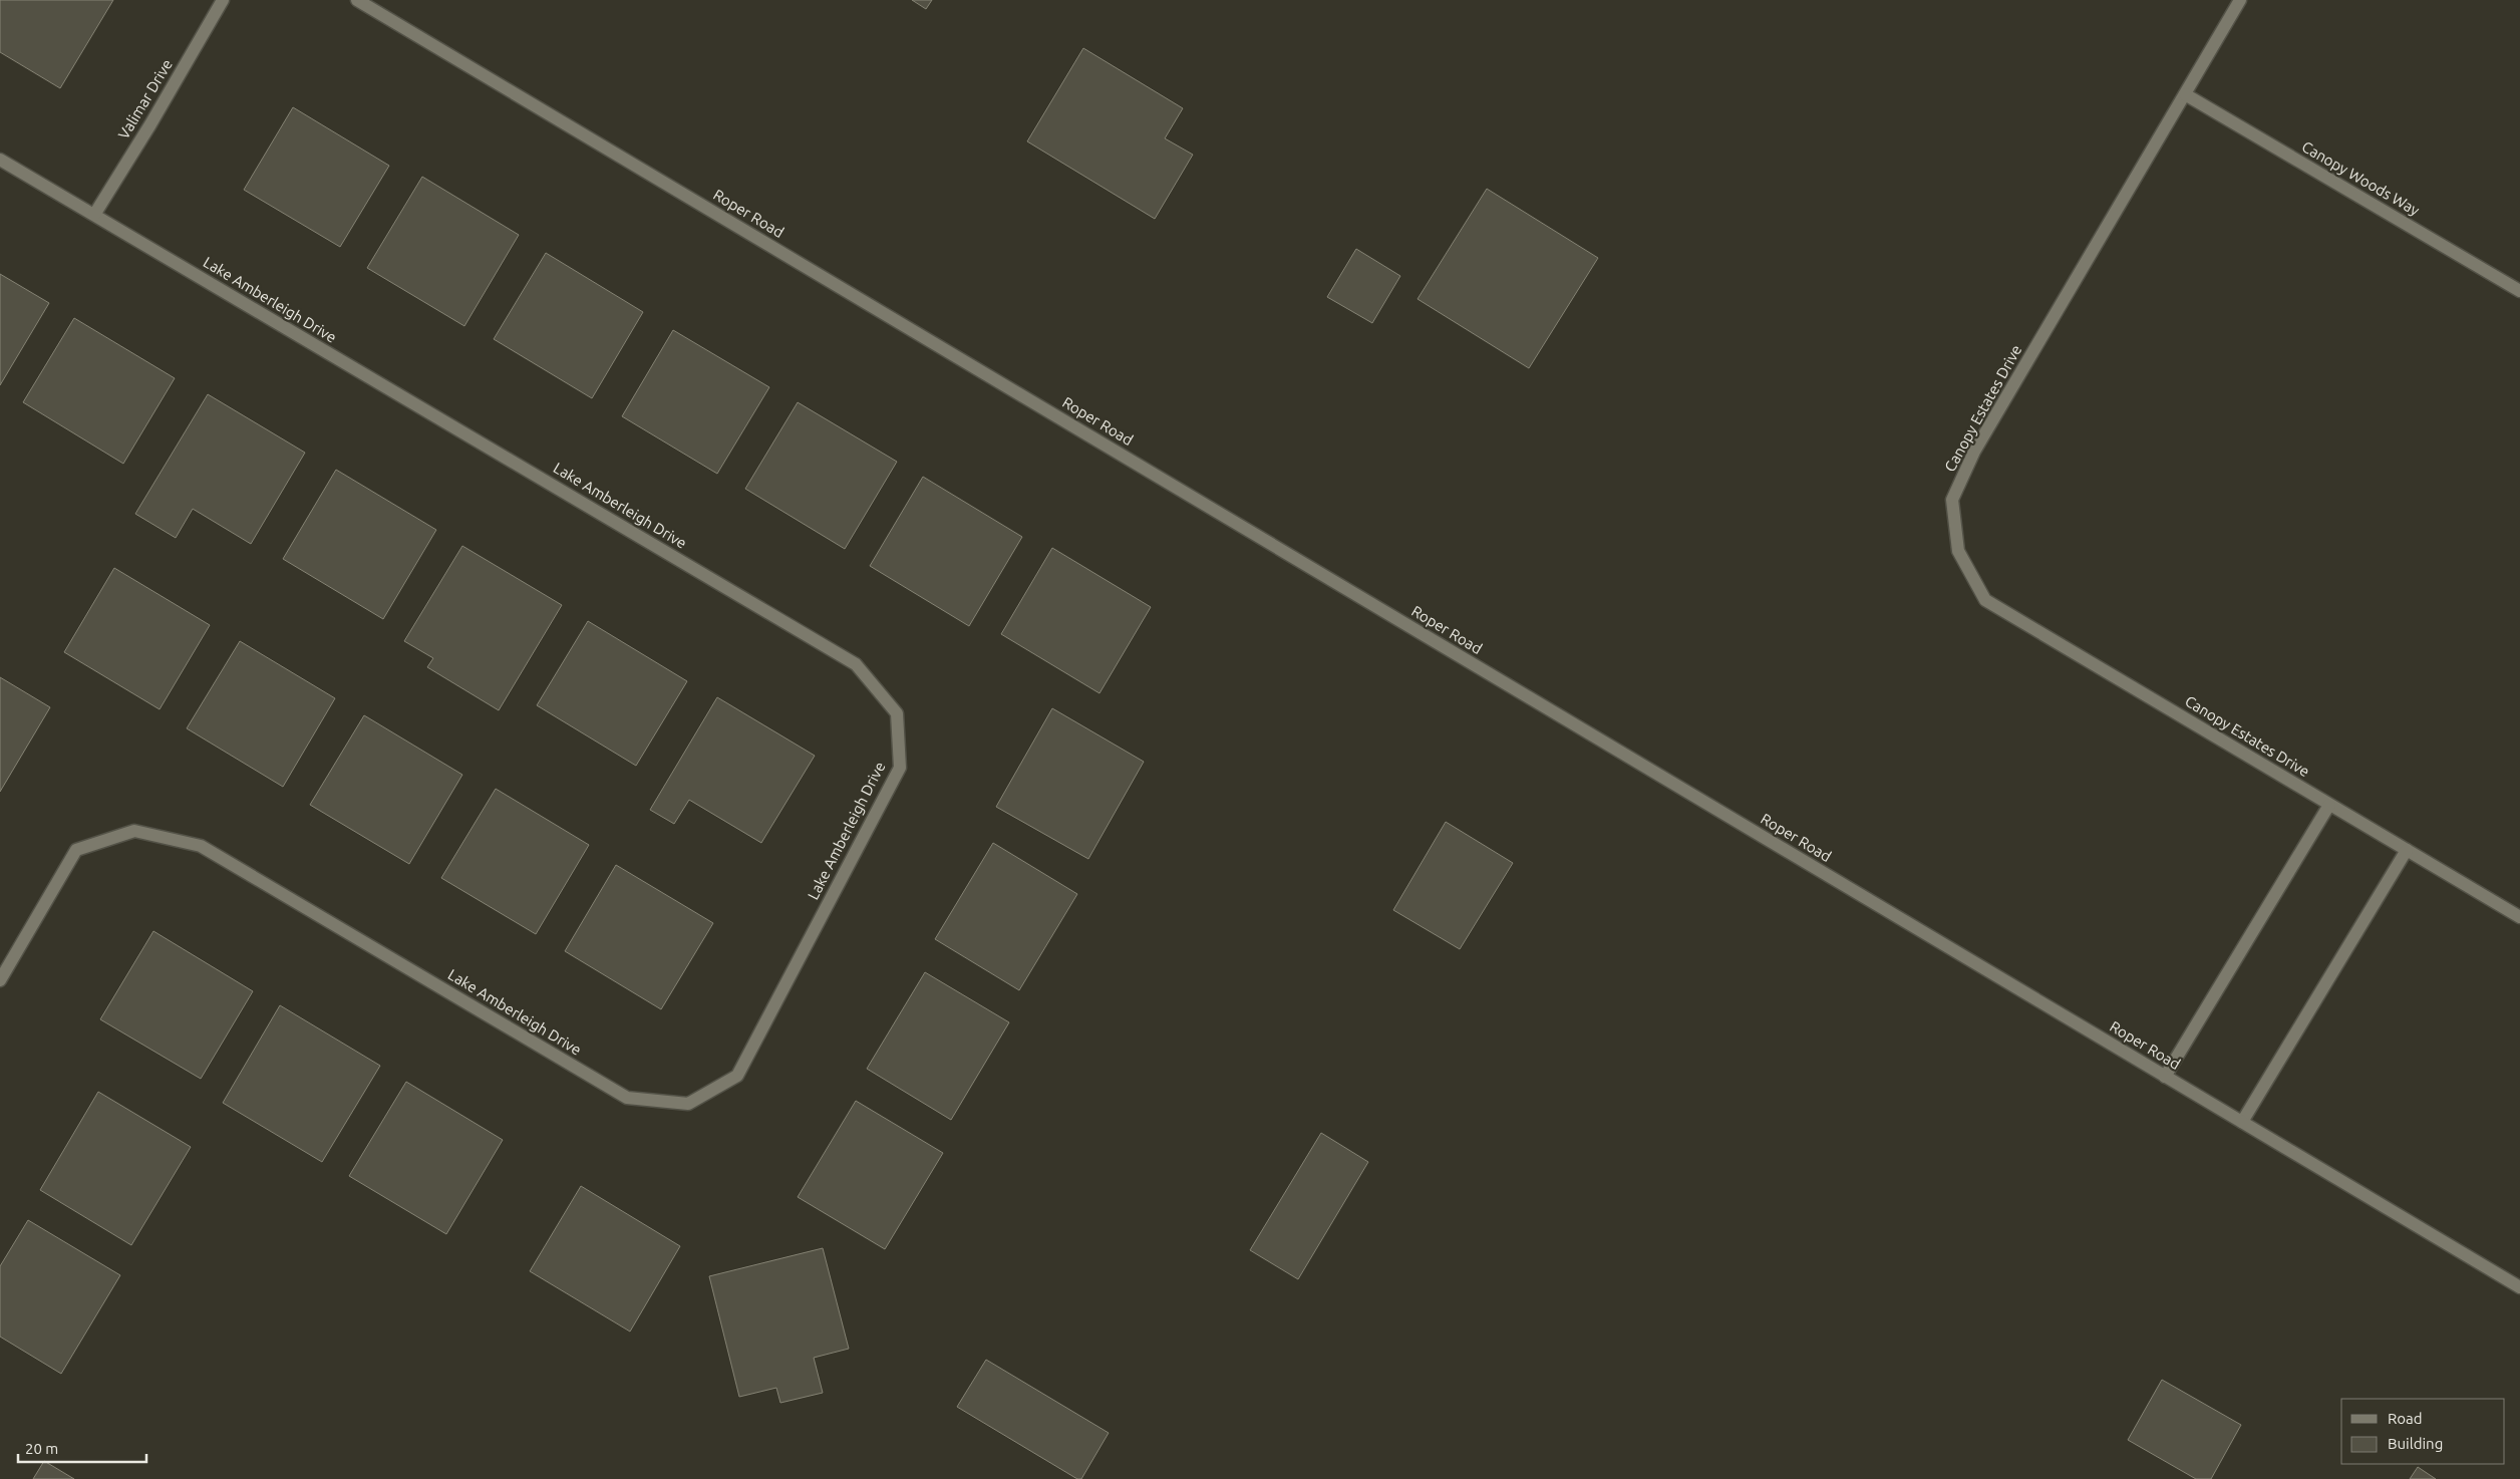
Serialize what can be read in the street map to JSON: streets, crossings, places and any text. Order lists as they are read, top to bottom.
{
  "streets": {
    "street": [
      "Valimar Drive",
      "Canopy Woods Way",
      "Roper Road",
      "Lake Amberleigh Drive",
      "Canopy Estates Drive"
    ]
  },
  "crossings": [
    ["Valimar Drive", "Lake Amberleigh Drive"],
    ["Canopy Woods Way", "Canopy Estates Drive"]
  ],
  "legend": ["Road", "Building"],
  "scale_bar": "20 m"
}
